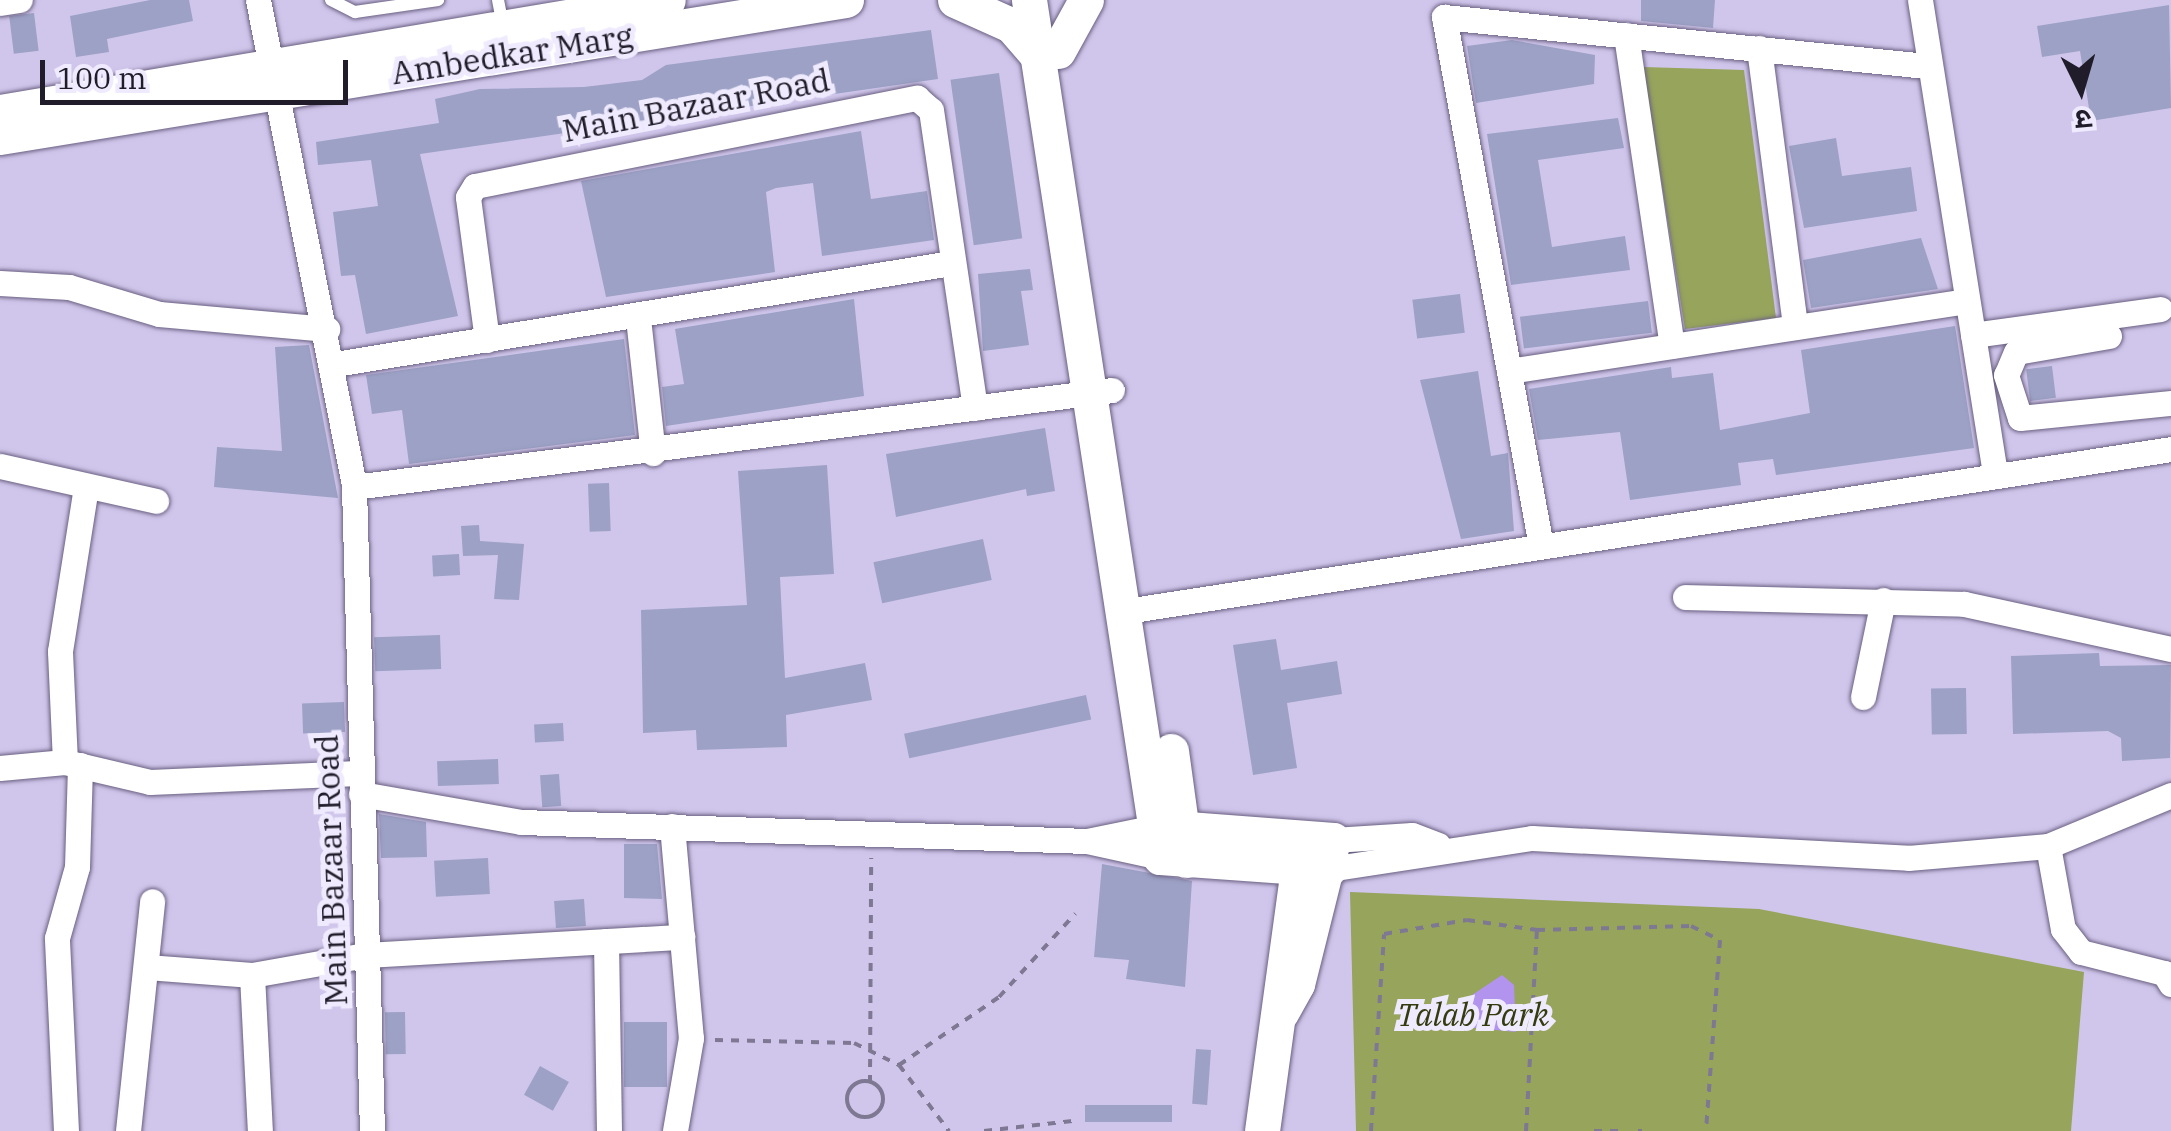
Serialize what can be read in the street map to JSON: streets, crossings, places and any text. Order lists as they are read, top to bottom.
{
  "streets": {
    "street": ["Ambedkar Marg", "Main Bazaar Road"]
  },
  "crossings": [
    ["Ambedkar Marg", "Main Bazaar Road"]
  ],
  "parks": ["Talab Park"],
  "scale_bar": "100 m",
  "north": "bottom"
}
